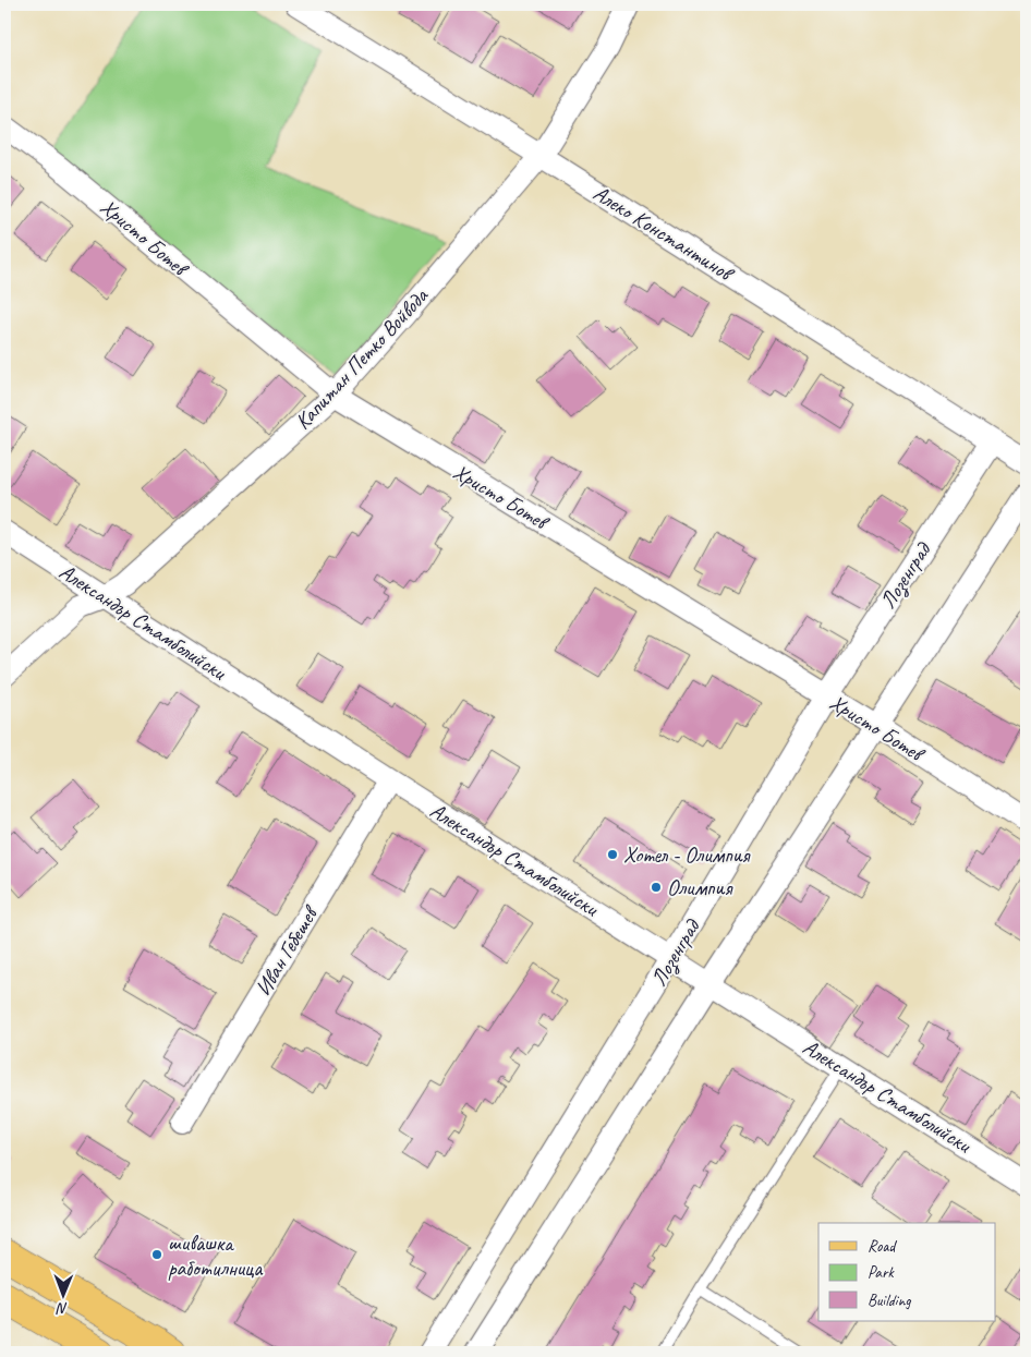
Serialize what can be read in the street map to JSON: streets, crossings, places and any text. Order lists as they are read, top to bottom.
{
  "streets": {
    "street": [
      "Алеко Константинов",
      "Христо Ботев",
      "Капитан Петко Войвода",
      "Лозенград",
      "Александър Стамболийски",
      "Иван Гебешев"
    ]
  },
  "crossings": [
    ["Алеко Константинов", "Капитан Петко Войвода"],
    ["Алеко Константинов", "Лозенград"],
    ["Христо Ботев", "Капитан Петко Войвода"],
    ["Христо Ботев", "Лозенград"],
    ["Капитан Петко Войвода", "Александър Стамболийски"],
    ["Лозенград", "Александър Стамболийски"],
    ["Александър Стамболийски", "Иван Гебешев"]
  ],
  "places": ["Хотел - Олимпия", "Олимпия", "шивашка работилница"],
  "legend": ["Road", "Park", "Building"],
  "north": "bottom"
}
